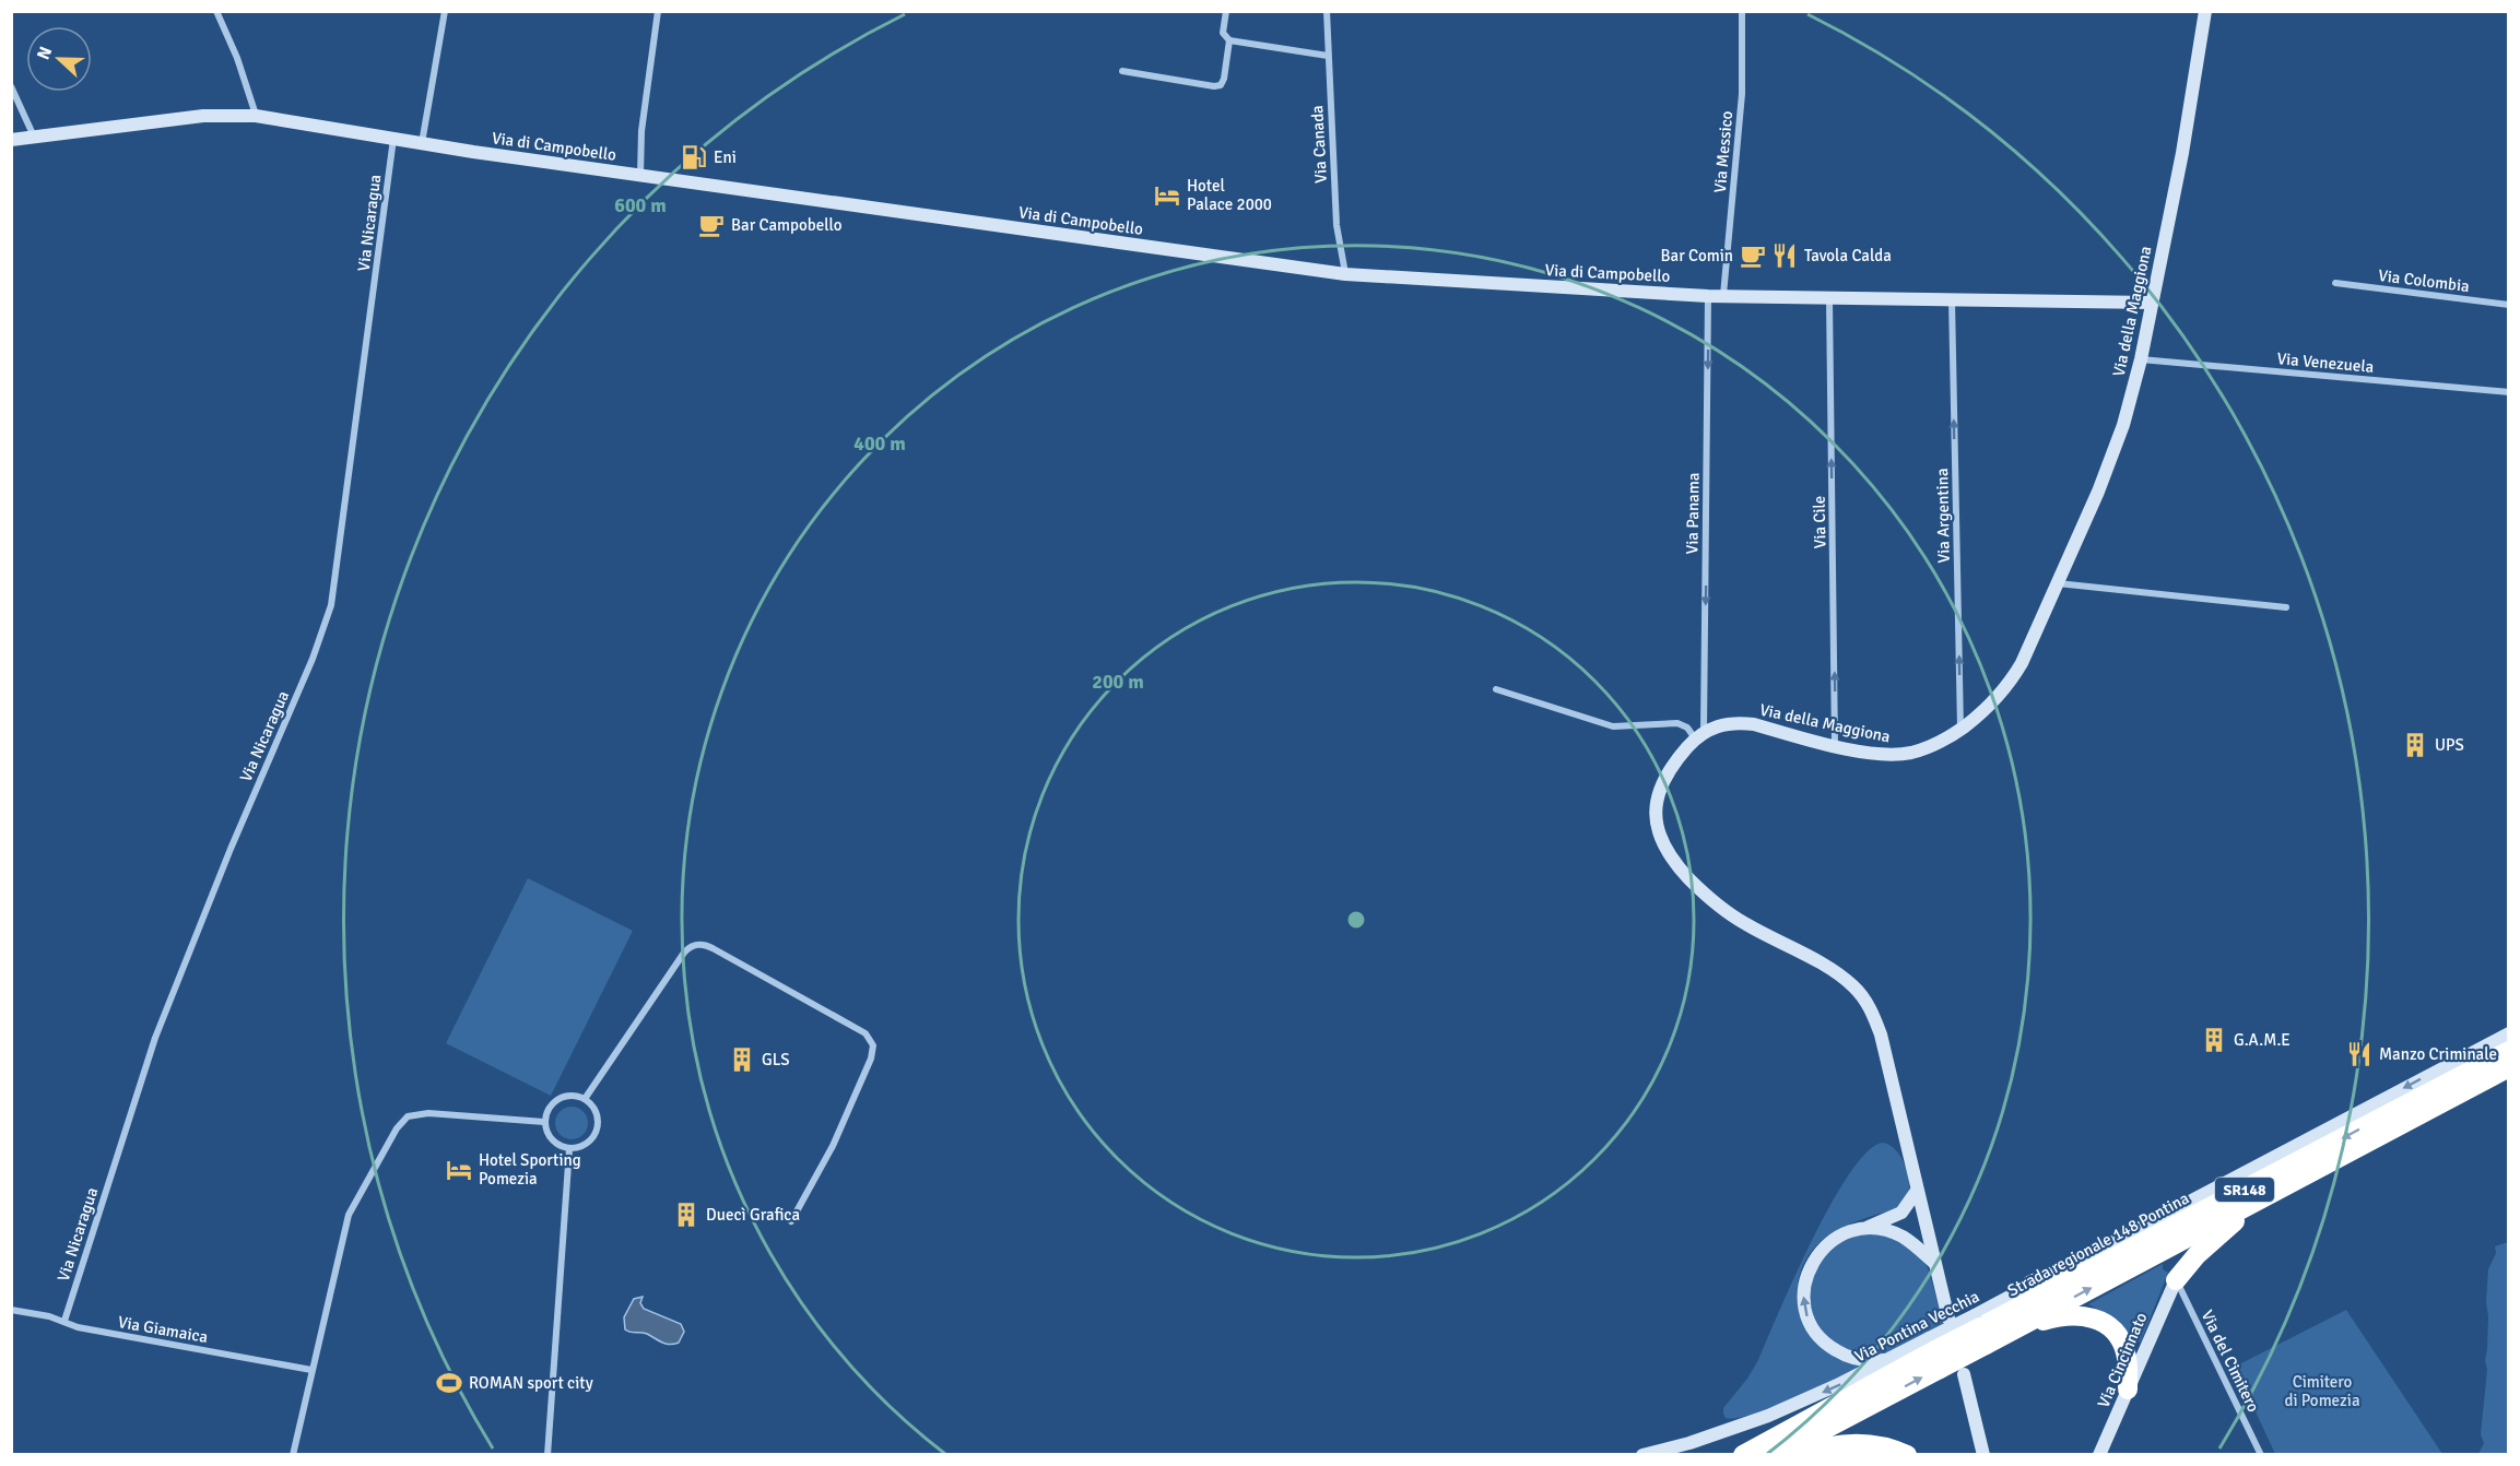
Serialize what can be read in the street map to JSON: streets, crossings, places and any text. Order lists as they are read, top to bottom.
{
  "streets": {
    "highway": ["SR148", "Strada regionale 148 Pontina"],
    "street": [
      "Via Canada",
      "Via di Campobello",
      "Via Messico",
      "Via Nicaragua",
      "Via Colombia",
      "Via della Maggiona",
      "Via Venezuela",
      "Via Panama",
      "Via Argentina",
      "Via Cile",
      "Via Pontina Vecchia",
      "Via Giamaica",
      "Via Cincinnato",
      "Via del Cimitero"
    ]
  },
  "crossings": [
    ["Via Canada", "Via di Campobello"],
    ["Via di Campobello", "Via Messico"],
    ["Via di Campobello", "Via Nicaragua"],
    ["Via di Campobello", "Via della Maggiona"],
    ["Via di Campobello", "Via Panama"],
    ["Via di Campobello", "Via Argentina"],
    ["Via di Campobello", "Via Cile"],
    ["Via Nicaragua", "Via Giamaica"],
    ["Via della Maggiona", "Via Venezuela"],
    ["Via della Maggiona", "Via Panama"],
    ["Via della Maggiona", "Via Argentina"],
    ["Via della Maggiona", "Via Cile"],
    ["Strada regionale 148 Pontina", "Via Pontina Vecchia"],
    ["Via Cincinnato", "Via del Cimitero"]
  ],
  "one_way": [
    "Via Panama",
    "Via Argentina",
    "Via Cile",
    "Via Pontina Vecchia"
  ],
  "parks": ["Cimitero di Pomezia"],
  "places": {
    "fuel station": ["Eni"],
    "hotel": ["Hotel Palace 2000", "Hotel Sporting Pomezia"],
    "cafe": ["Bar Campobello", "Bar Comin"],
    "restaurant": ["Tavola Calda", "Manzo Criminale"],
    "building": [
      "UPS",
      "G.A.M.E",
      "GLS",
      "Duecì Grafica"
    ],
    "sports": ["ROMAN sport city"]
  },
  "north": "left",
  "rings": ["600 m", "400 m", "200 m"]
}
